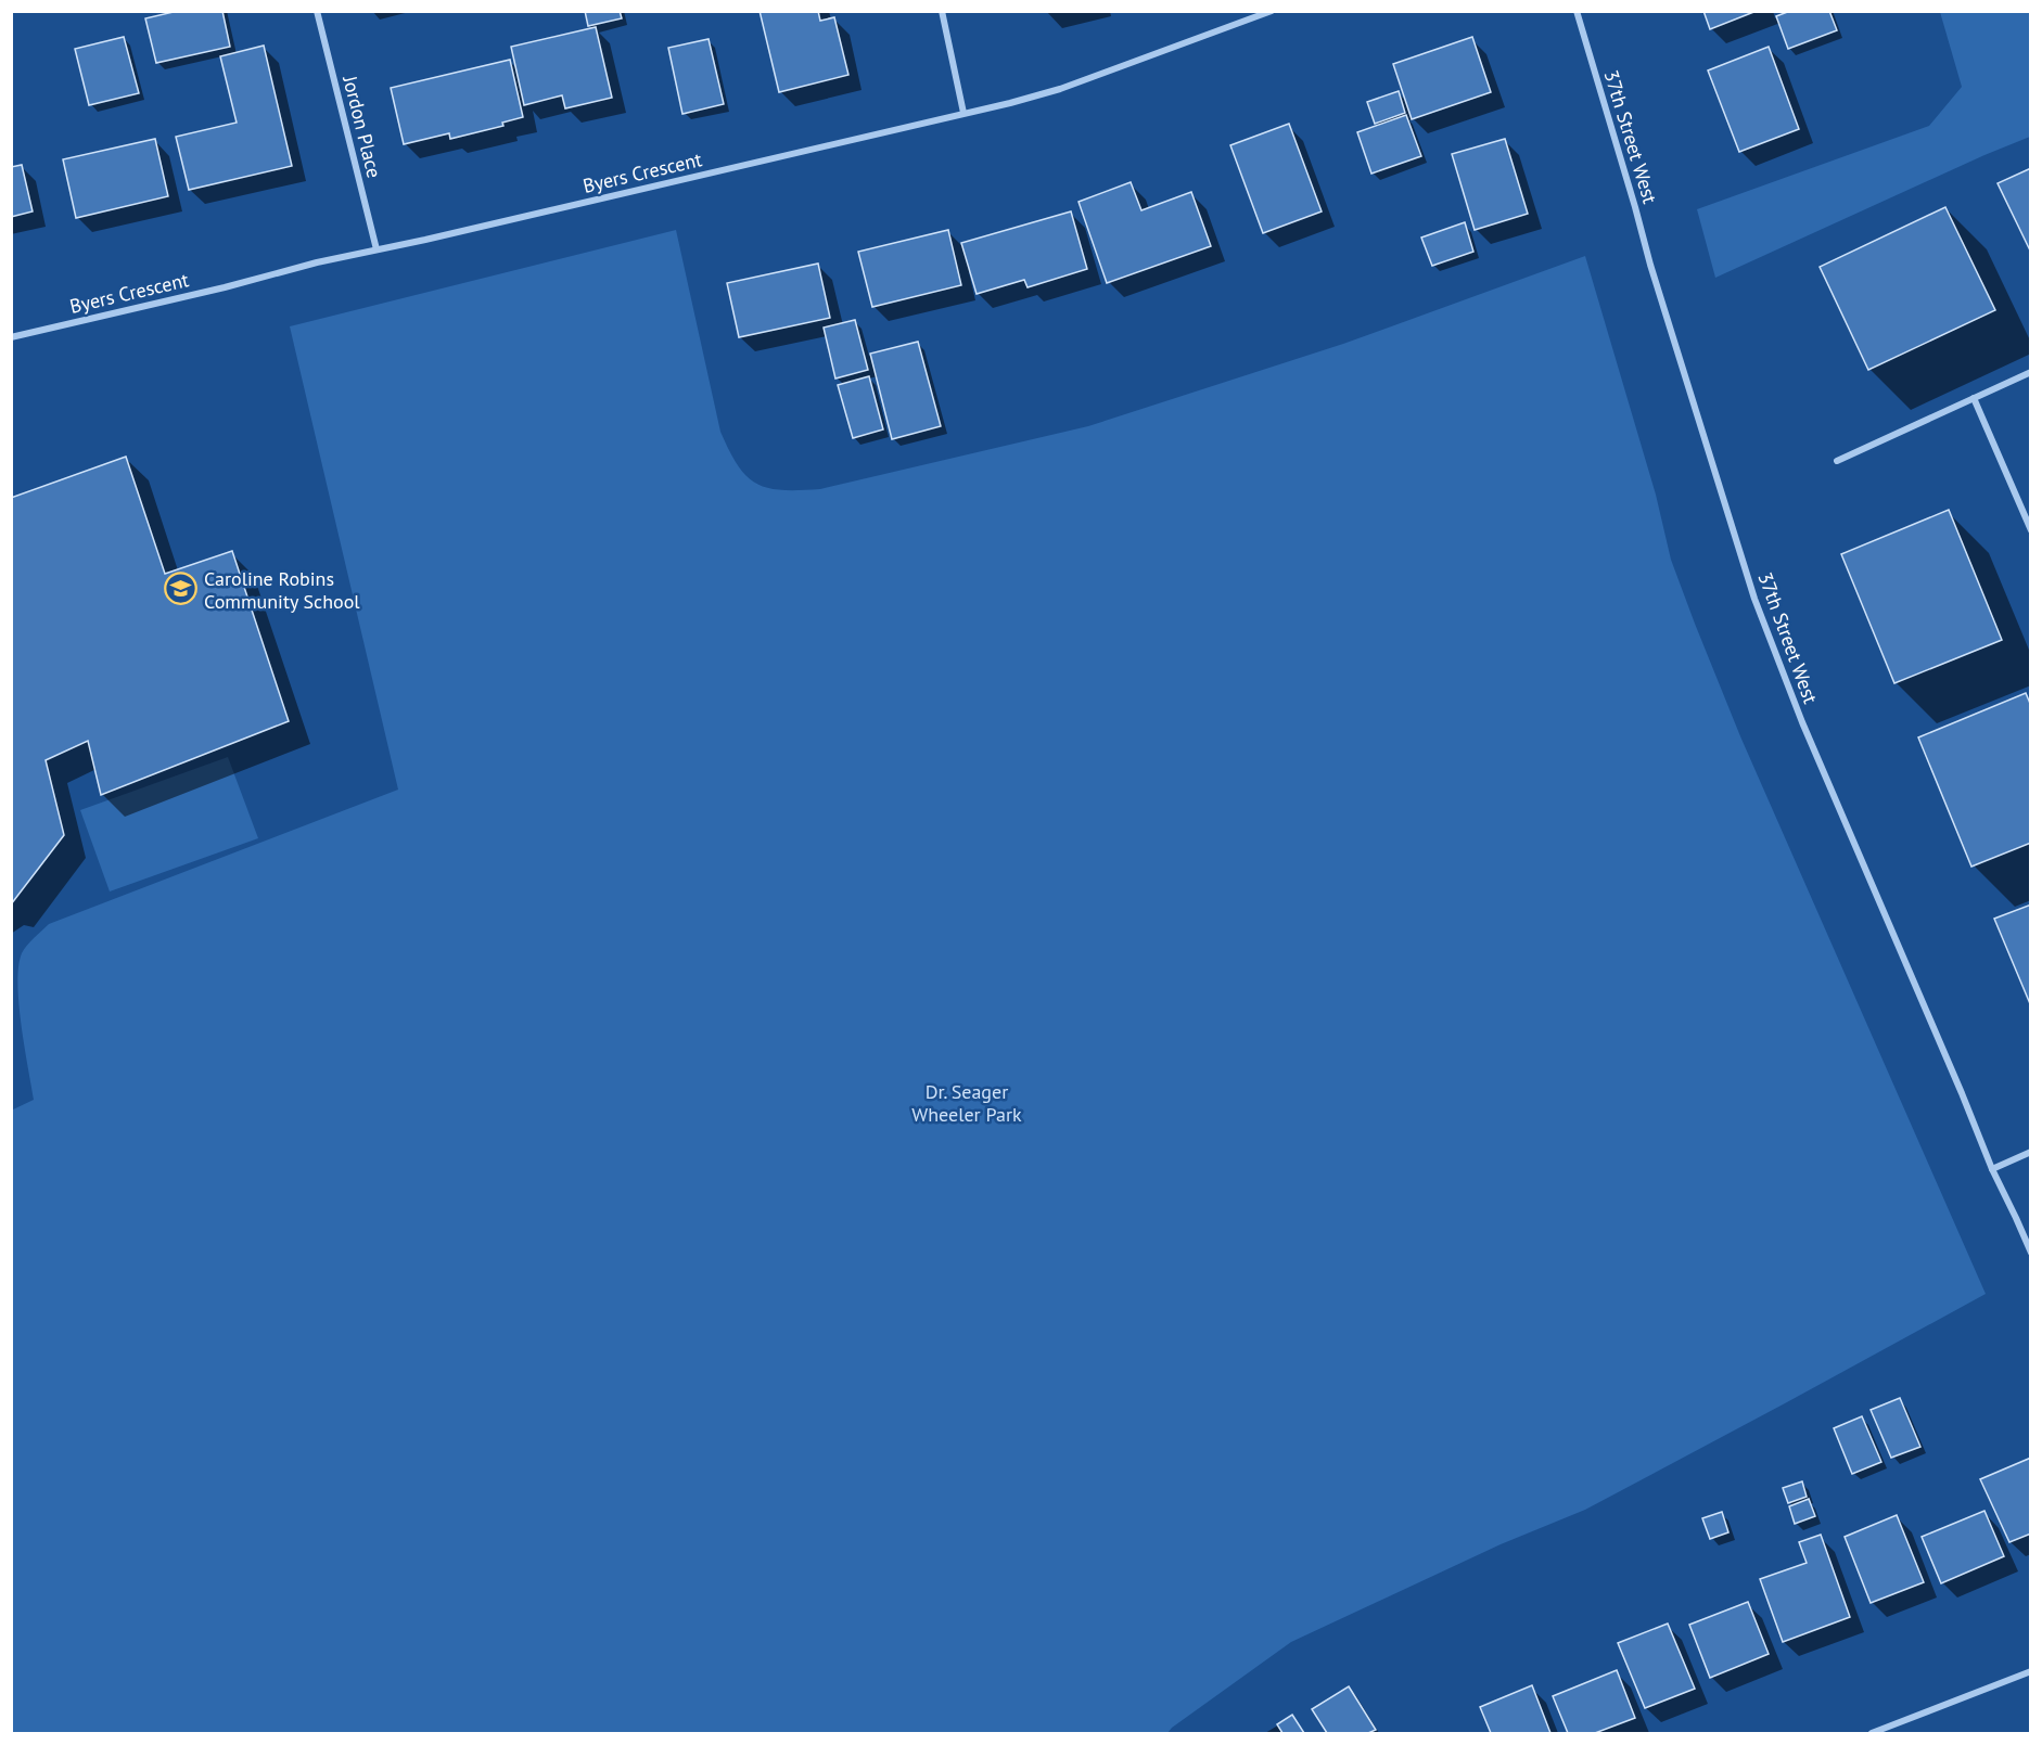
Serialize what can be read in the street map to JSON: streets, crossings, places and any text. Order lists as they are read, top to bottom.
{
  "streets": {
    "street": ["Jordon Place", "37th Street West", "Byers Crescent"]
  },
  "crossings": [
    ["Jordon Place", "Byers Crescent"]
  ],
  "parks": ["Dr. Seager Wheeler Park"],
  "places": {
    "school or university": ["Caroline Robins Community School"]
  }
}
